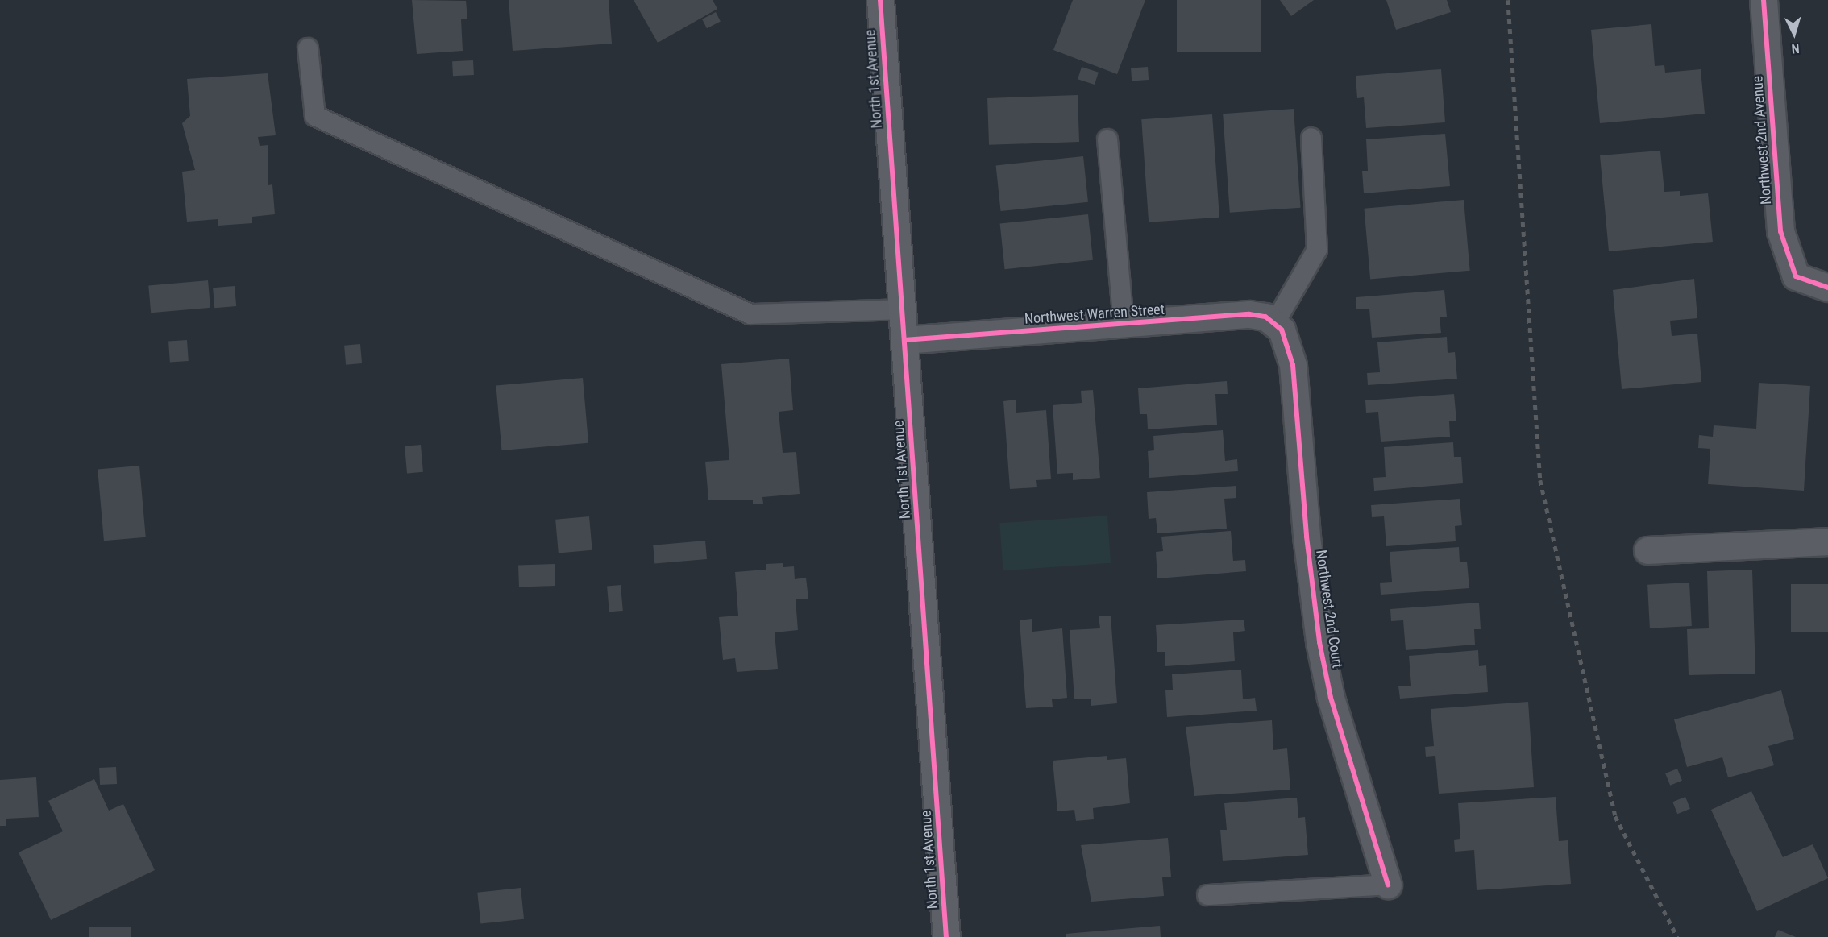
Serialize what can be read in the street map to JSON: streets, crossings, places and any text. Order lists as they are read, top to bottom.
{
  "streets": {
    "main road": ["North 1st Avenue"],
    "street": ["Northwest 2nd Avenue", "Northwest Warren Street", "Northwest 2nd Court"]
  },
  "crossings": [
    ["North 1st Avenue", "Northwest Warren Street"],
    ["Northwest Warren Street", "Northwest 2nd Court"]
  ],
  "north": "bottom"
}
